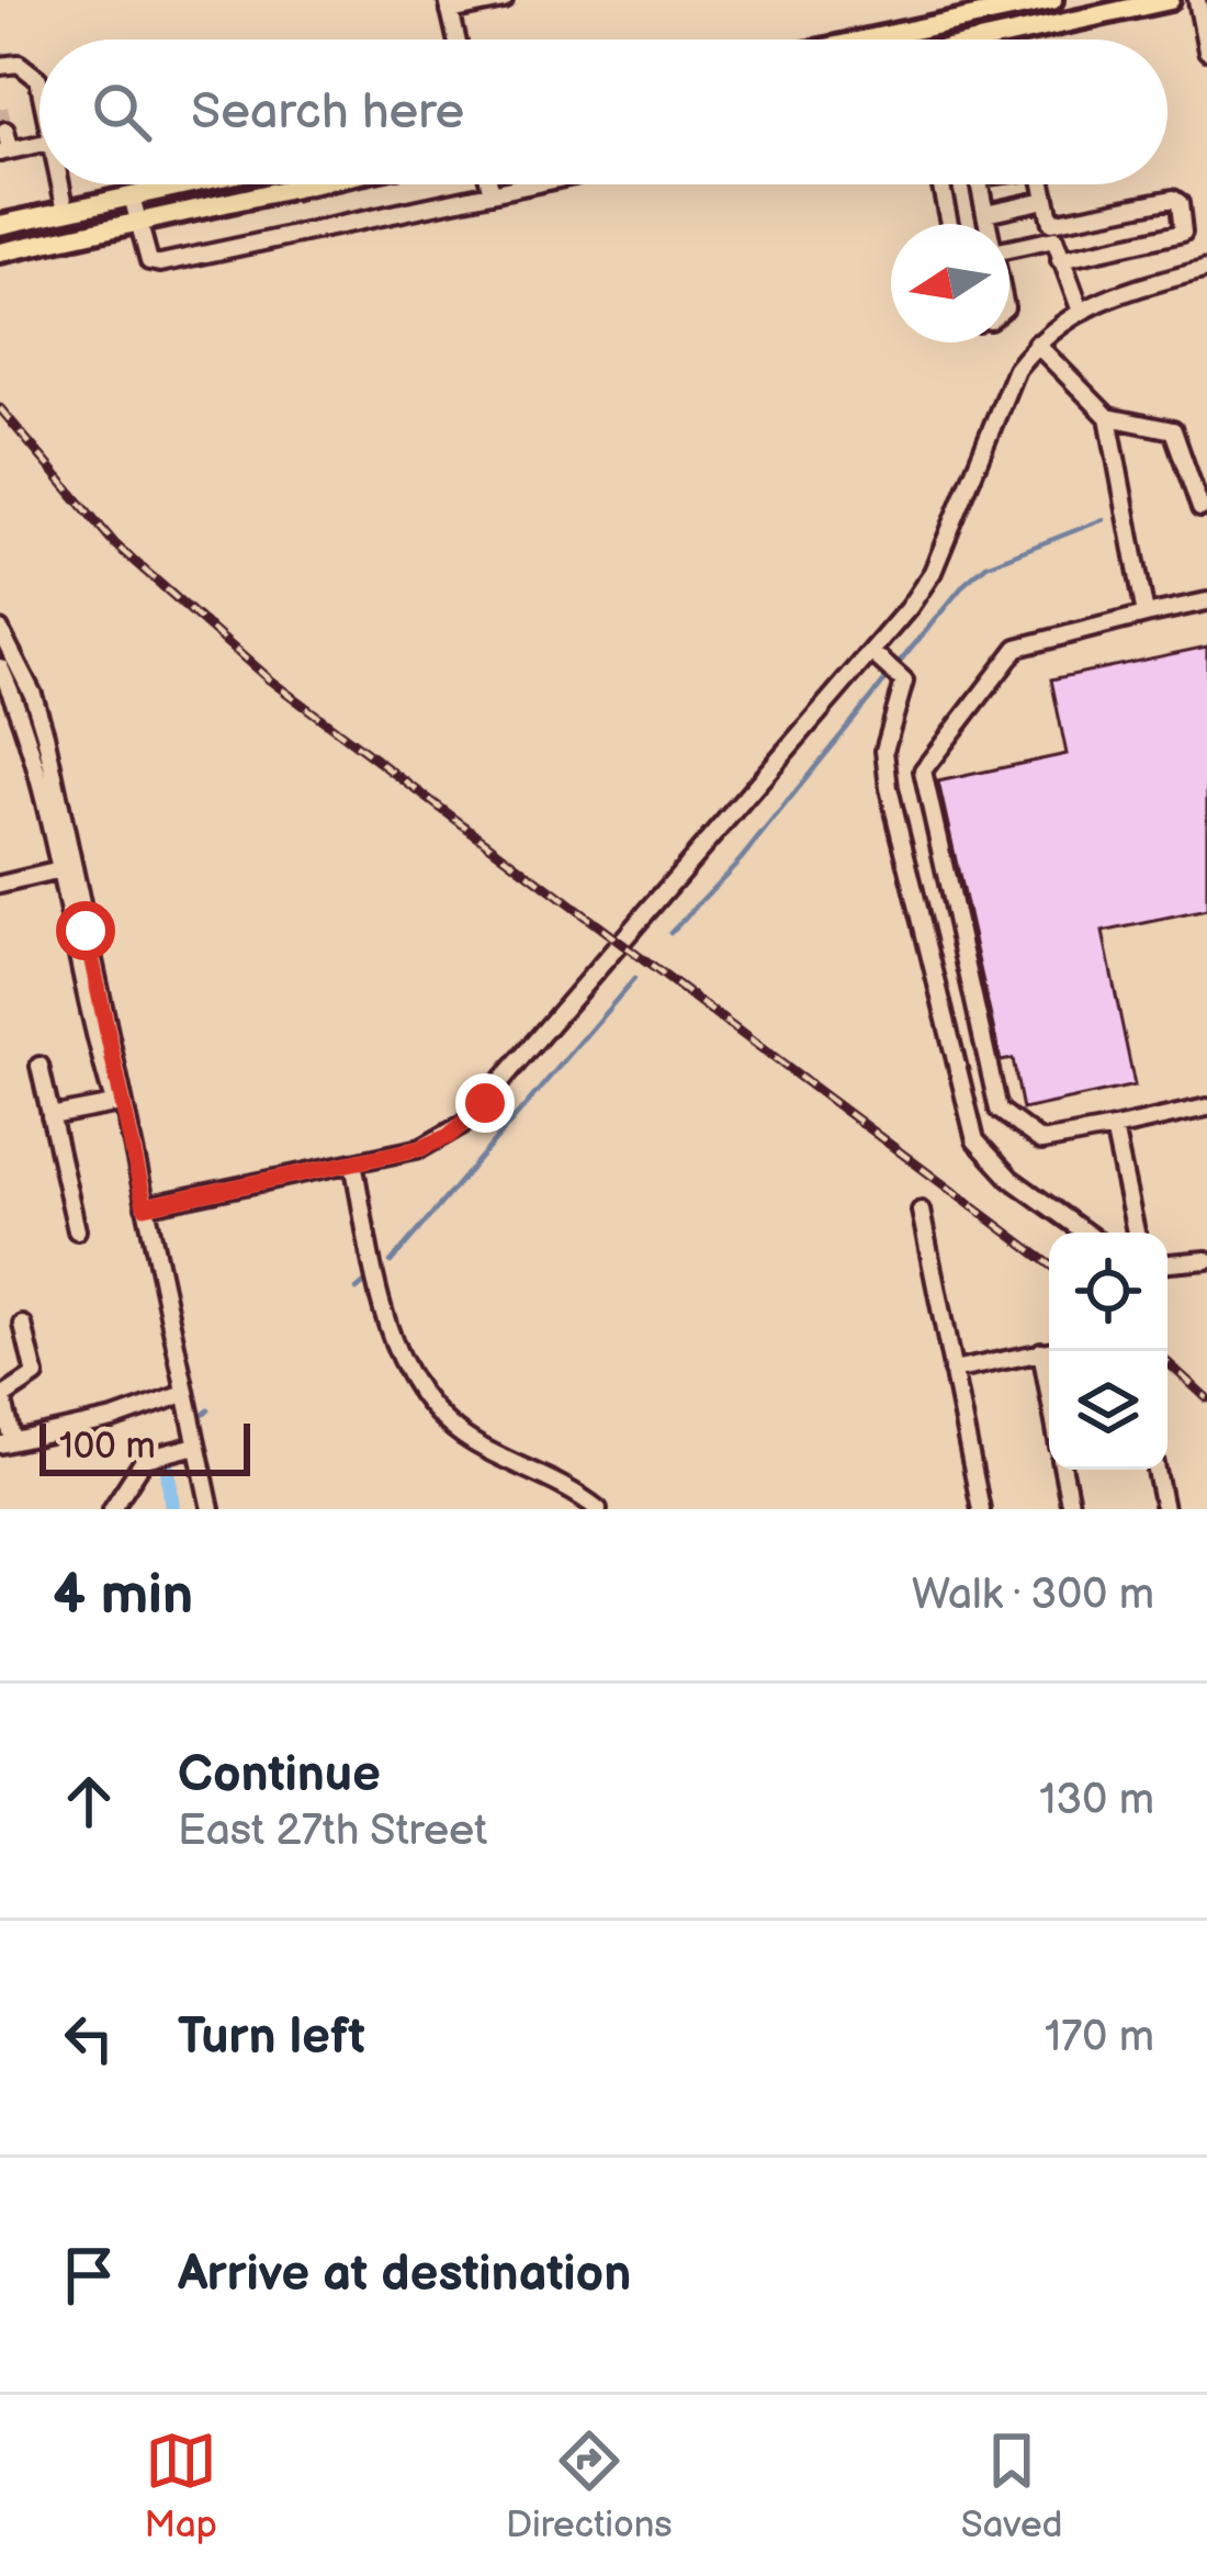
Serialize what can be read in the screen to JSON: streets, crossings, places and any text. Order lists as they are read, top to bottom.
{
  "scale_bar": "100 m",
  "north": "left",
  "page": {
    "search": "Search here",
    "scale": "100 m",
    "heading": ["4 min", "Walk · 300 m"],
    "list": [
      ["Continue", "East 27th Street", "130 m"],
      ["Turn left", "170 m"],
      "Arrive at destination"
    ],
    "nav": ["Map", "Directions", "Saved"]
  }
}
